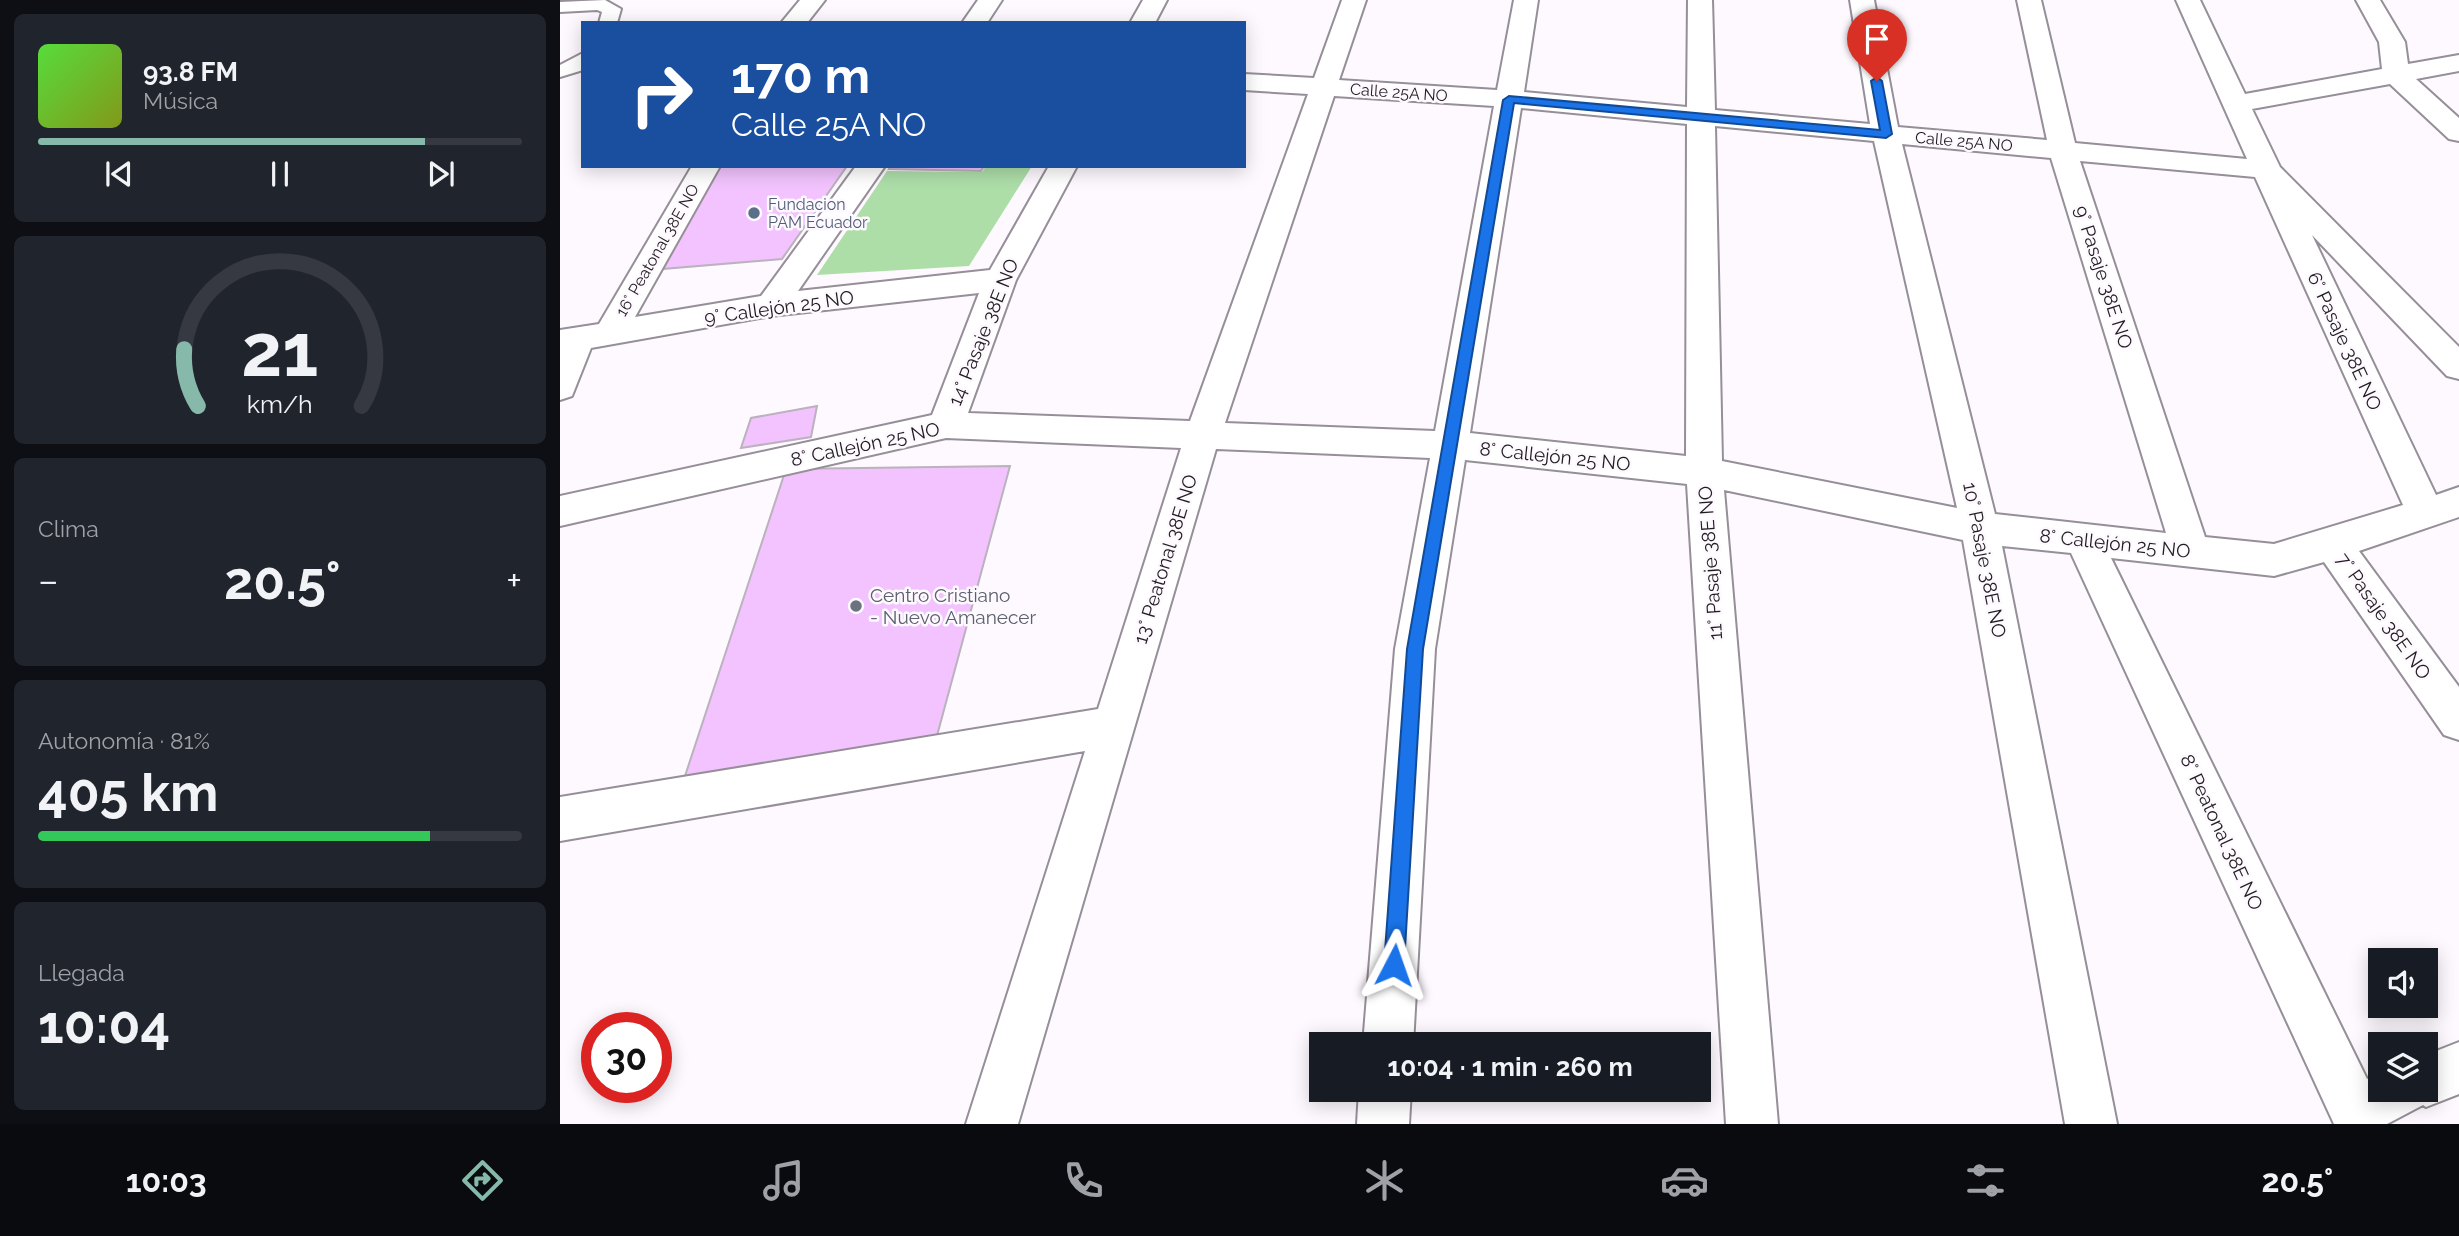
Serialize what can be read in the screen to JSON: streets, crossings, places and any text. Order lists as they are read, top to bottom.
{
  "streets": {
    "street": [
      "Calle 25A NO",
      "16° Peatonal 38E NO",
      "9° Pasaje 38E NO",
      "9° Callejón 25 NO",
      "14° Pasaje 38E NO",
      "6° Pasaje 38E NO",
      "8° Callejón 25 NO",
      "13° Peatonal 38E NO",
      "10° Pasaje 38E NO",
      "11° Pasaje 38E NO",
      "7° Pasaje 38E NO",
      "8° Peatonal 38E NO"
    ]
  },
  "crossings": [
    ["Calle 25A NO", "9° Pasaje 38E NO"],
    ["Calle 25A NO", "6° Pasaje 38E NO"],
    ["Calle 25A NO", "13° Peatonal 38E NO"],
    ["Calle 25A NO", "10° Pasaje 38E NO"],
    ["Calle 25A NO", "11° Pasaje 38E NO"],
    ["16° Peatonal 38E NO", "9° Callejón 25 NO"],
    ["9° Pasaje 38E NO", "8° Callejón 25 NO"],
    ["9° Callejón 25 NO", "14° Pasaje 38E NO"],
    ["14° Pasaje 38E NO", "8° Callejón 25 NO"],
    ["6° Pasaje 38E NO", "8° Callejón 25 NO"],
    ["8° Callejón 25 NO", "13° Peatonal 38E NO"],
    ["8° Callejón 25 NO", "10° Pasaje 38E NO"],
    ["8° Callejón 25 NO", "11° Pasaje 38E NO"],
    ["8° Callejón 25 NO", "7° Pasaje 38E NO"],
    ["8° Callejón 25 NO", "8° Peatonal 38E NO"]
  ],
  "places": ["Fundacion PAM Ecuador", "Centro Cristiano - Nuevo Amanecer"],
  "page": {
    "turn": ["170 m", "Calle 25A NO"],
    "song": ["93.8 FM", "Música"],
    "tile": [
      "Clima",
      ["Autonomía · 81%", "405 km"],
      ["Llegada", "10:04"]
    ],
    "heat": ["−", "20.5°", "+"],
    "limit": "30",
    "trip": "10:04 · 1 min · 260 m",
    "tabs": ["10:03", "20.5°"],
    "gauge": ["21", "km/h"]
  }
}
